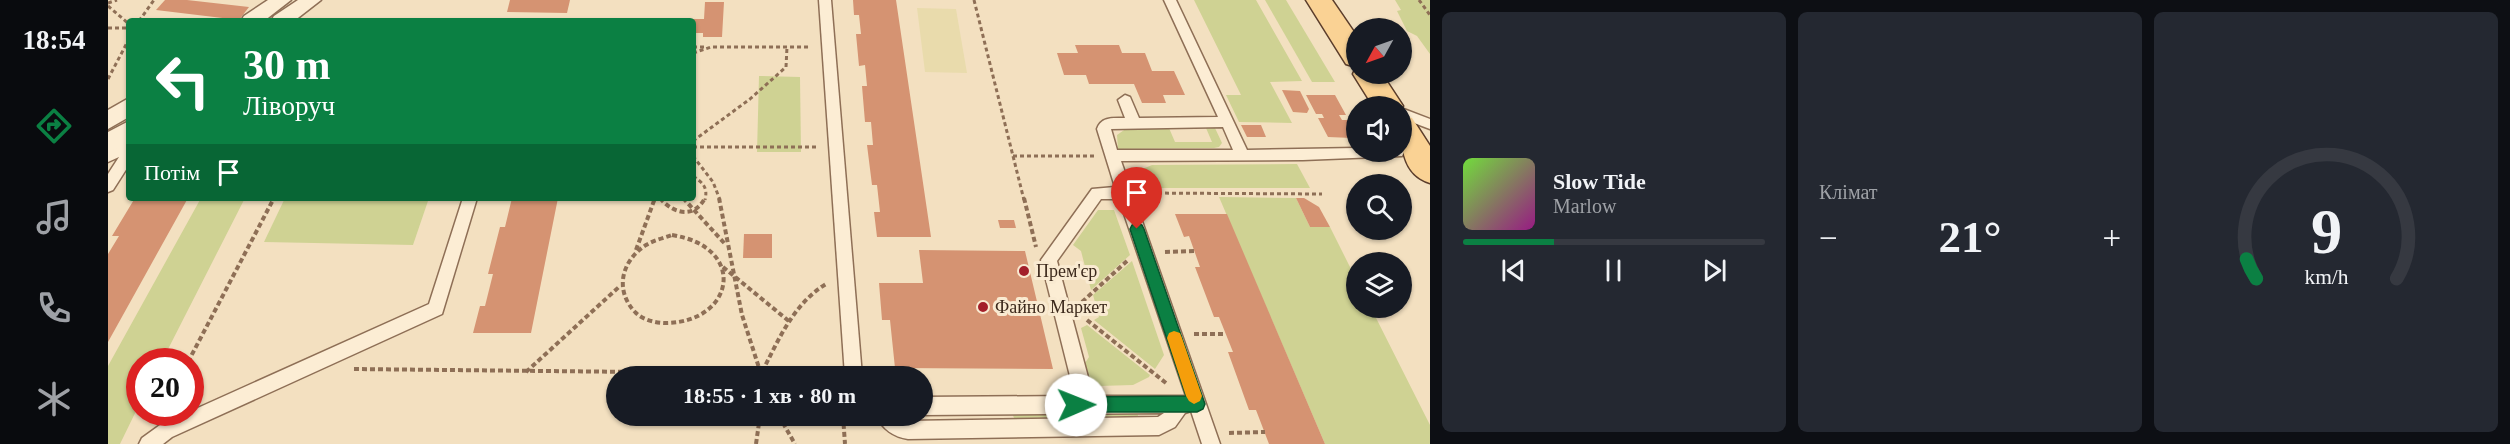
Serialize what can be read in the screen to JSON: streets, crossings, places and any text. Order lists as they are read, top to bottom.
{
  "places": ["Прем'єр", "Файно Маркет"],
  "north": "bottom left",
  "page": {
    "tabs": "18:54",
    "tile": "Клімат",
    "turn": ["30 m", "Ліворуч"],
    "then": "Потім",
    "song": ["Slow Tide", "Marlow"],
    "heat": ["−", "21°", "+"],
    "limit": "20",
    "trip": "18:55 · 1 хв · 80 m",
    "gauge": ["9", "km/h"]
  }
}
